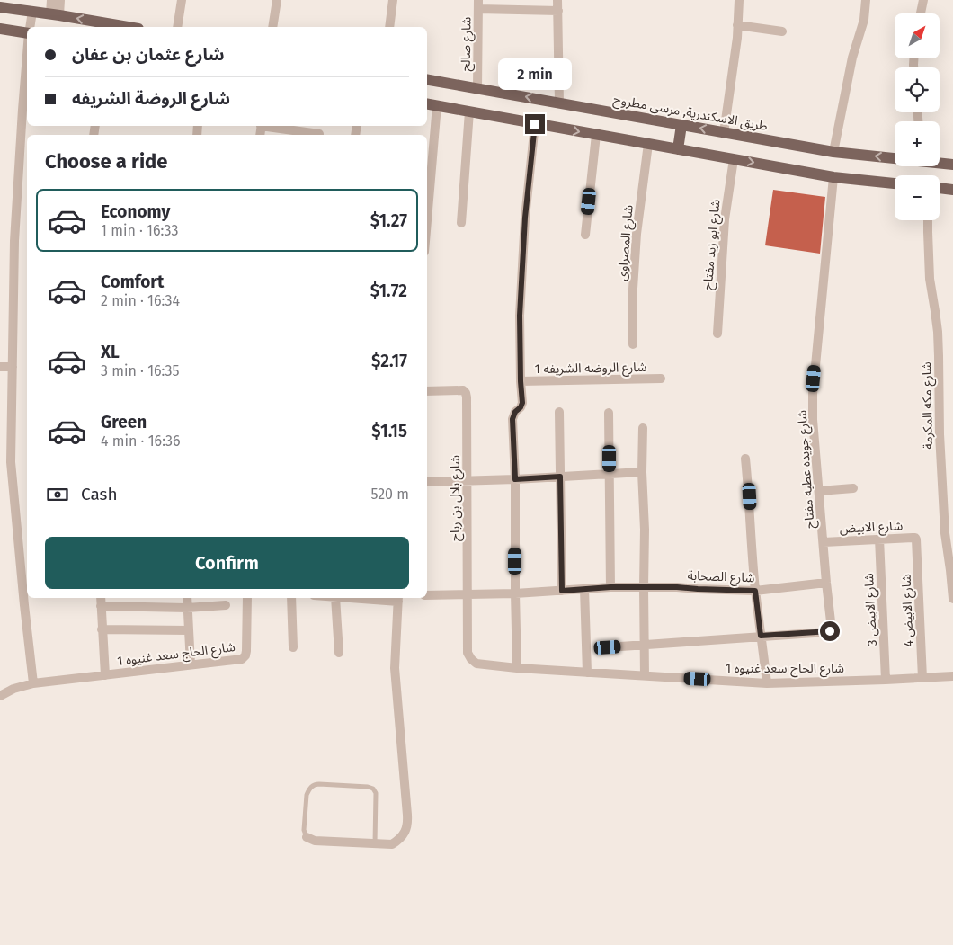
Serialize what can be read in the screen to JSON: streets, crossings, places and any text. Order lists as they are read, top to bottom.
{
  "streets": {
    "main road": ["طريق الاسكندرية, مرسى مطروح"],
    "street": [
      "شارع صالح",
      "شارع المصراوى",
      "شارع ابو زيد مفتاح",
      "شارع الروضه الشريفه 1",
      "شارع مكه المكرمة",
      "شارع جويده عطيه مفتاح",
      "شارع بلال بن رباح",
      "شارع الابيض",
      "شارع الصحابة",
      "شارع الابيض 3",
      "شارع الابيض 4",
      "شارع الحاج سعد غنيوه 1"
    ]
  },
  "crossings": [
    ["شارع صالح", "طريق الاسكندرية, مرسى مطروح"],
    ["شارع جويده عطيه مفتاح", "شارع الابيض"],
    ["شارع جويده عطيه مفتاح", "شارع الصحابة"],
    ["شارع بلال بن رباح", "شارع الصحابة"],
    ["شارع بلال بن رباح", "شارع الحاج سعد غنيوه 1"],
    ["شارع الابيض", "شارع الابيض 3"],
    ["شارع الابيض", "شارع الابيض 4"],
    ["شارع الابيض 3", "شارع الحاج سعد غنيوه 1"],
    ["شارع الابيض 4", "شارع الحاج سعد غنيوه 1"]
  ],
  "north": "top right",
  "page": {
    "map_buttons": ["+", "−"],
    "banner": ["شارع عثمان بن عفان", "شارع الروضة الشريفه"],
    "bubble": "2 min",
    "heading": "Choose a ride",
    "list": [
      {
        "name": "Economy",
        "note": "1 min · 16:33",
        "value": "$1.27"
      },
      {
        "name": "Comfort",
        "note": "2 min · 16:34",
        "value": "$1.72"
      },
      {
        "name": "XL",
        "note": "3 min · 16:35",
        "value": "$2.17"
      },
      {
        "name": "Green",
        "note": "4 min · 16:36",
        "value": "$1.15"
      }
    ],
    "pay": ["Cash", "520 m"],
    "buttons": "Confirm"
  }
}
